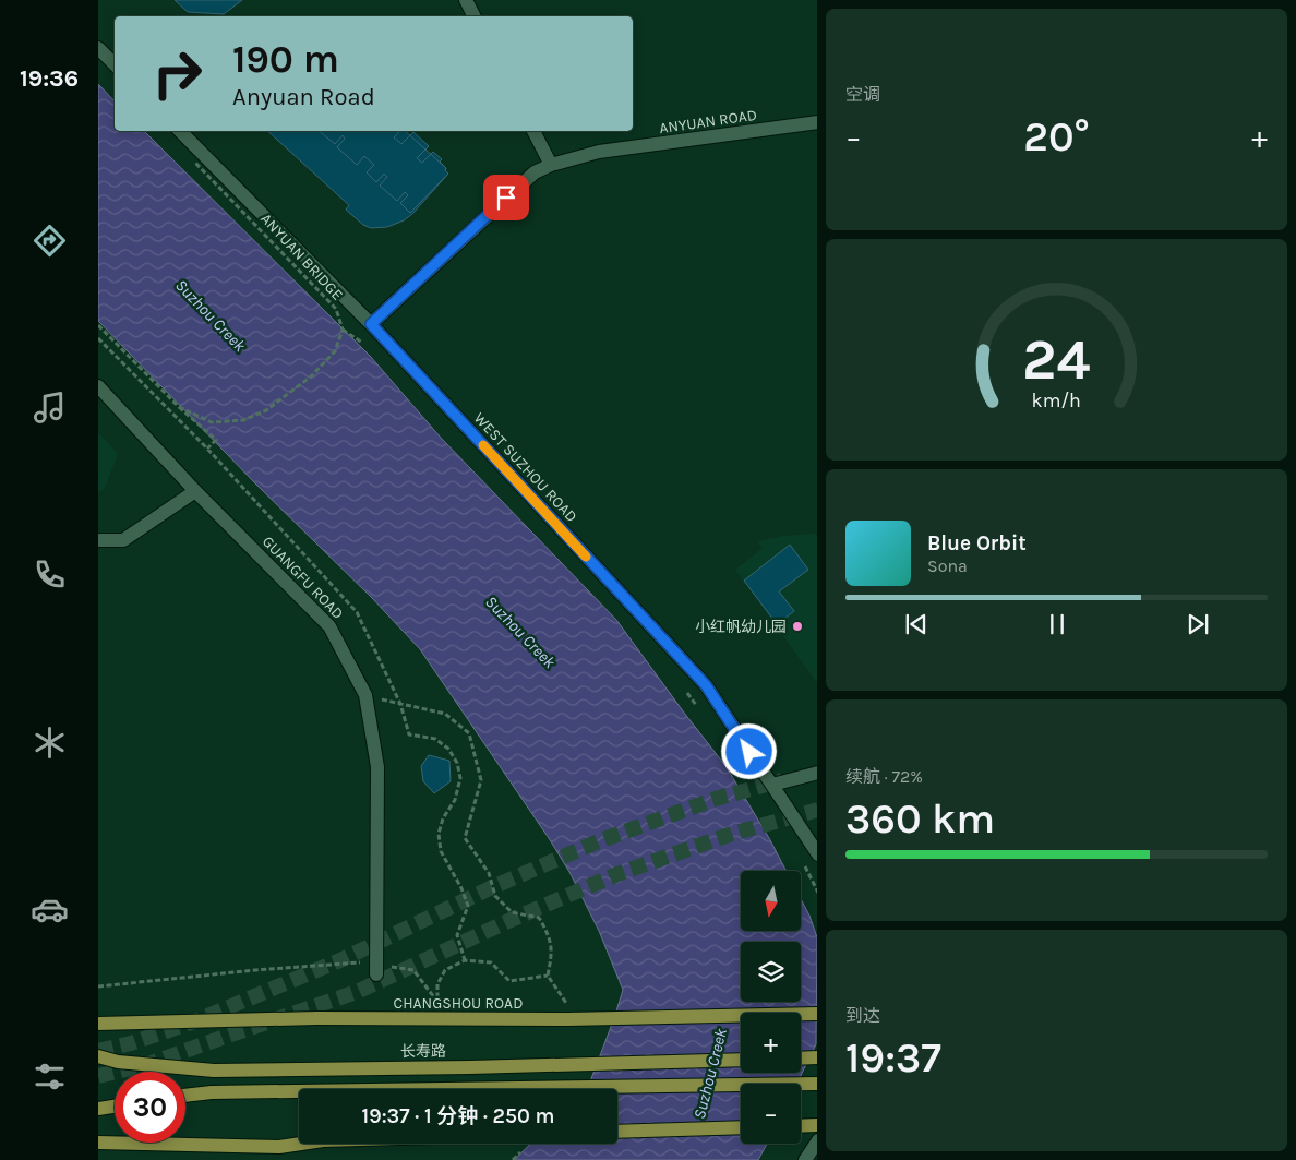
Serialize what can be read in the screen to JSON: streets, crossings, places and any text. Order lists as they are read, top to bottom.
{
  "streets": {
    "main road": ["CHANGSHOU ROAD", "长寿路"],
    "street": ["ANYUAN ROAD", "WEST SUZHOU ROAD", "GUANGFU ROAD"],
    "path": ["ANYUAN BRIDGE"]
  },
  "crossings": [
    ["ANYUAN ROAD", "WEST SUZHOU ROAD"]
  ],
  "water": ["Suzhou Creek"],
  "places": ["小红帆幼儿园"],
  "north": "bottom",
  "page": {
    "tabs": "19:36",
    "tile": [
      "空调",
      ["续航 · 72%", "360 km"],
      ["到达", "19:37"]
    ],
    "turn": ["190 m", "Anyuan Road"],
    "heat": ["−", "20°", "+"],
    "song": ["Blue Orbit", "Sona"],
    "map_buttons": ["+", "−"],
    "limit": "30",
    "trip": "19:37 · 1 分钟 · 250 m",
    "gauge": ["24", "km/h"]
  }
}
